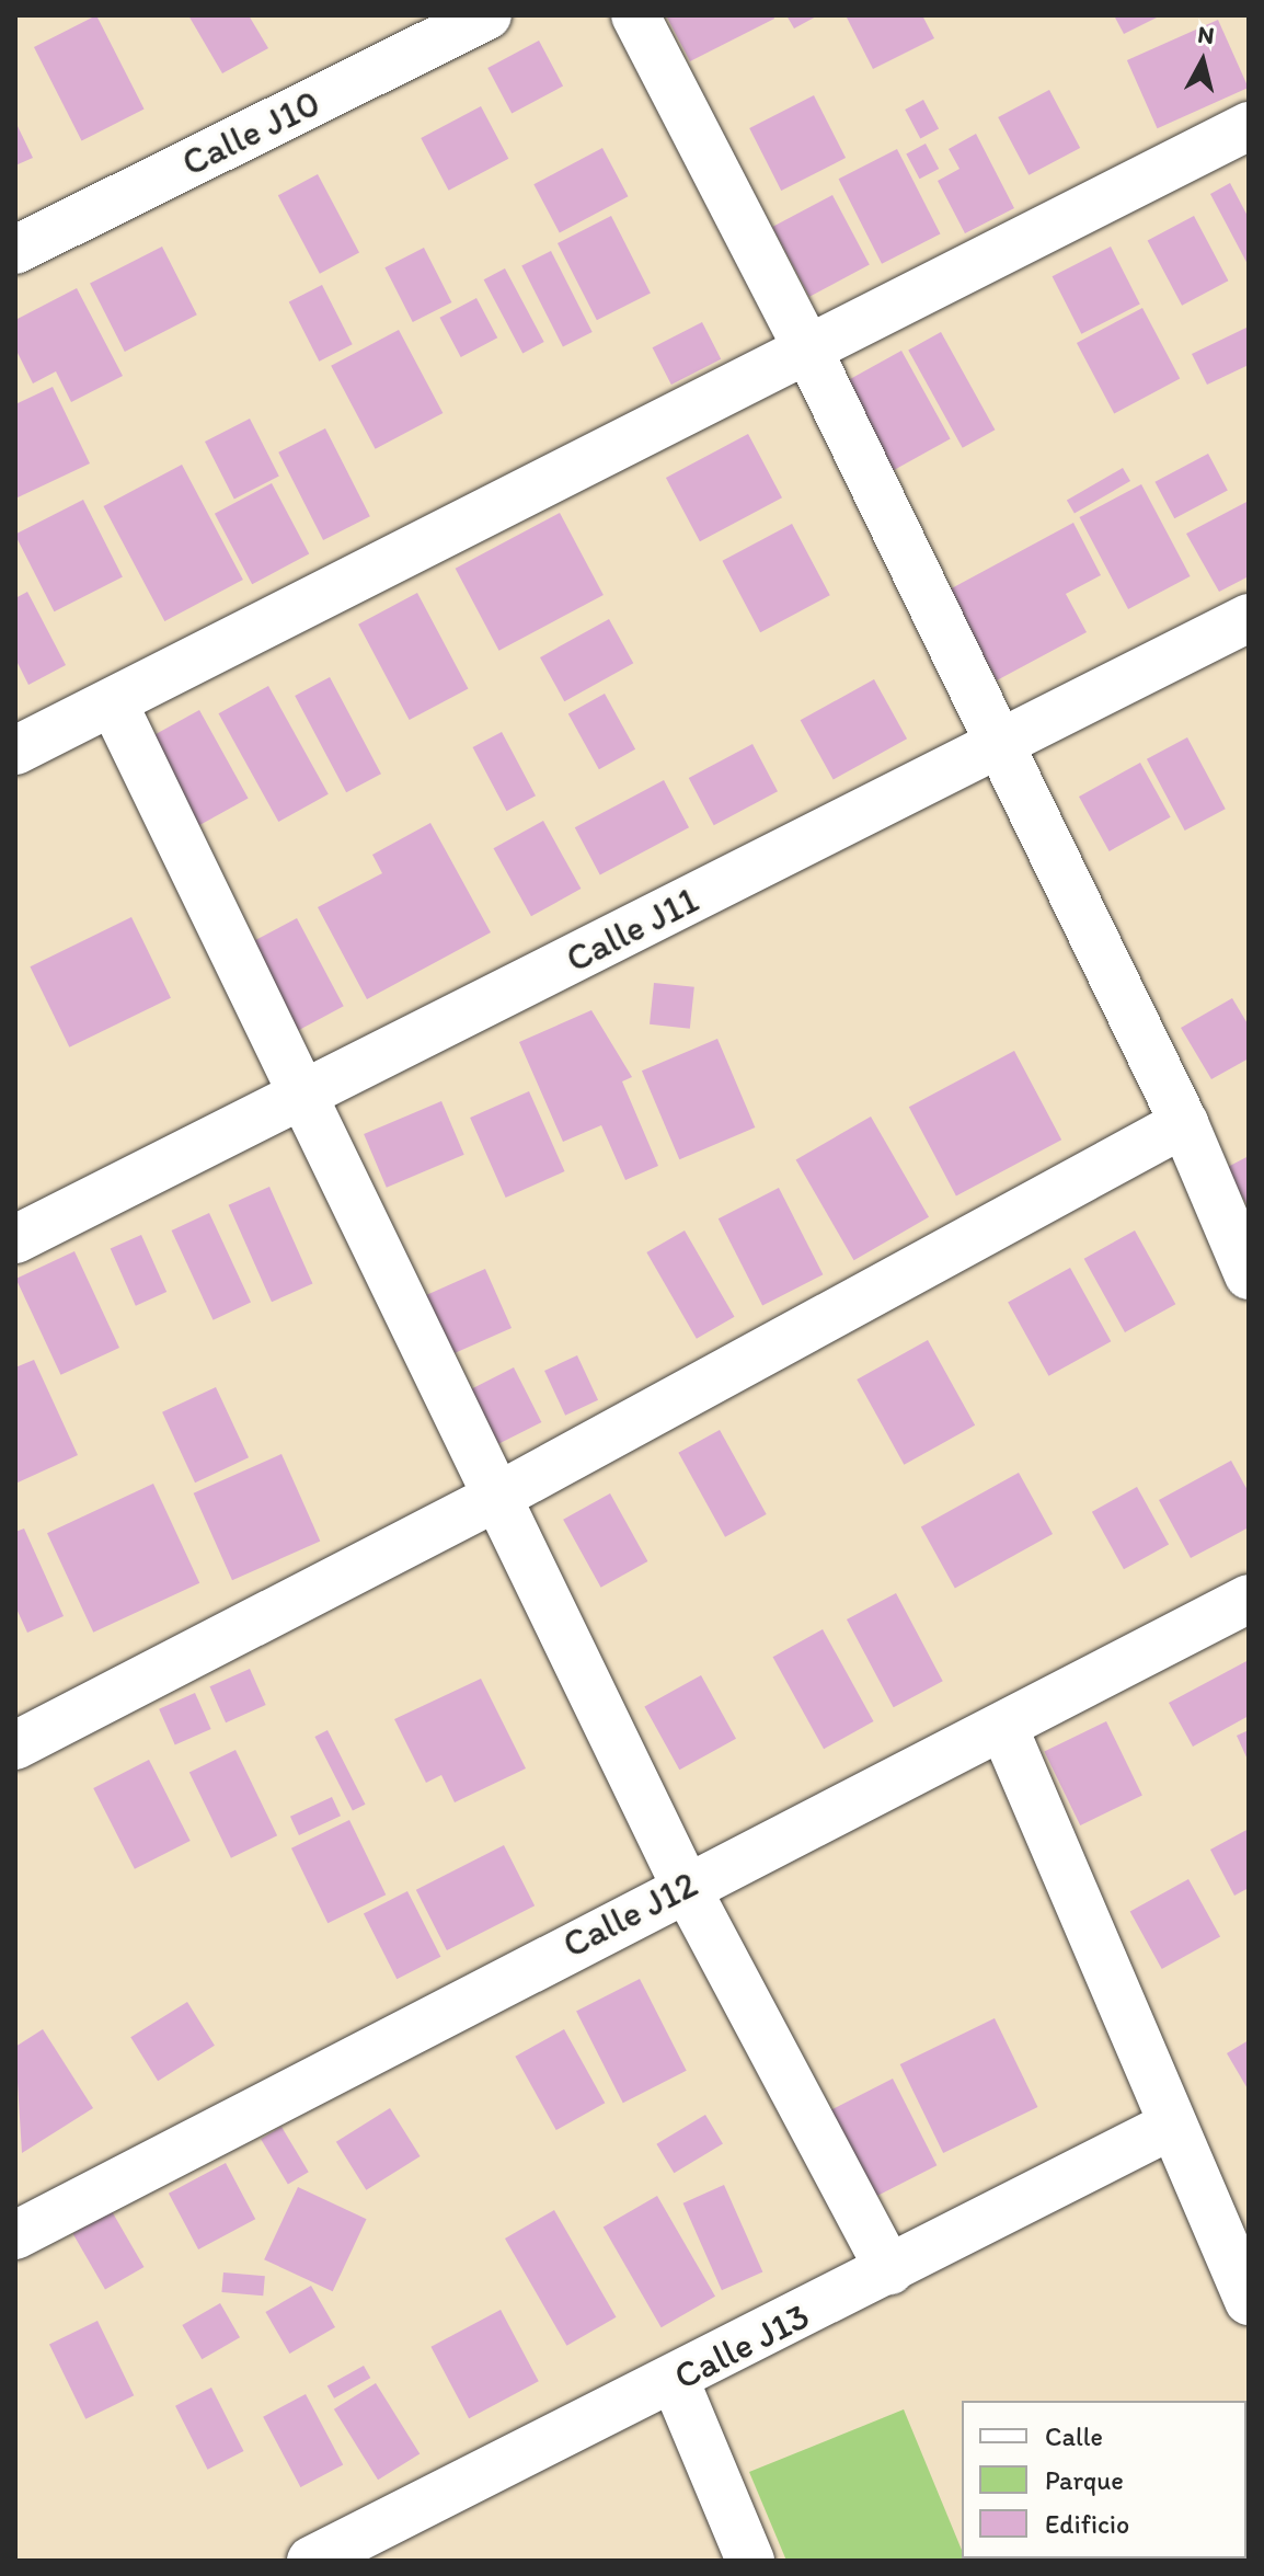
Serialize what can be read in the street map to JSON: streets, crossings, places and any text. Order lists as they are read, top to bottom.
{
  "streets": {
    "street": [
      "Calle J10",
      "Calle J11",
      "Calle J12",
      "Calle J13"
    ]
  },
  "legend": ["Calle", "Parque", "Edificio"],
  "north": "top"
}
